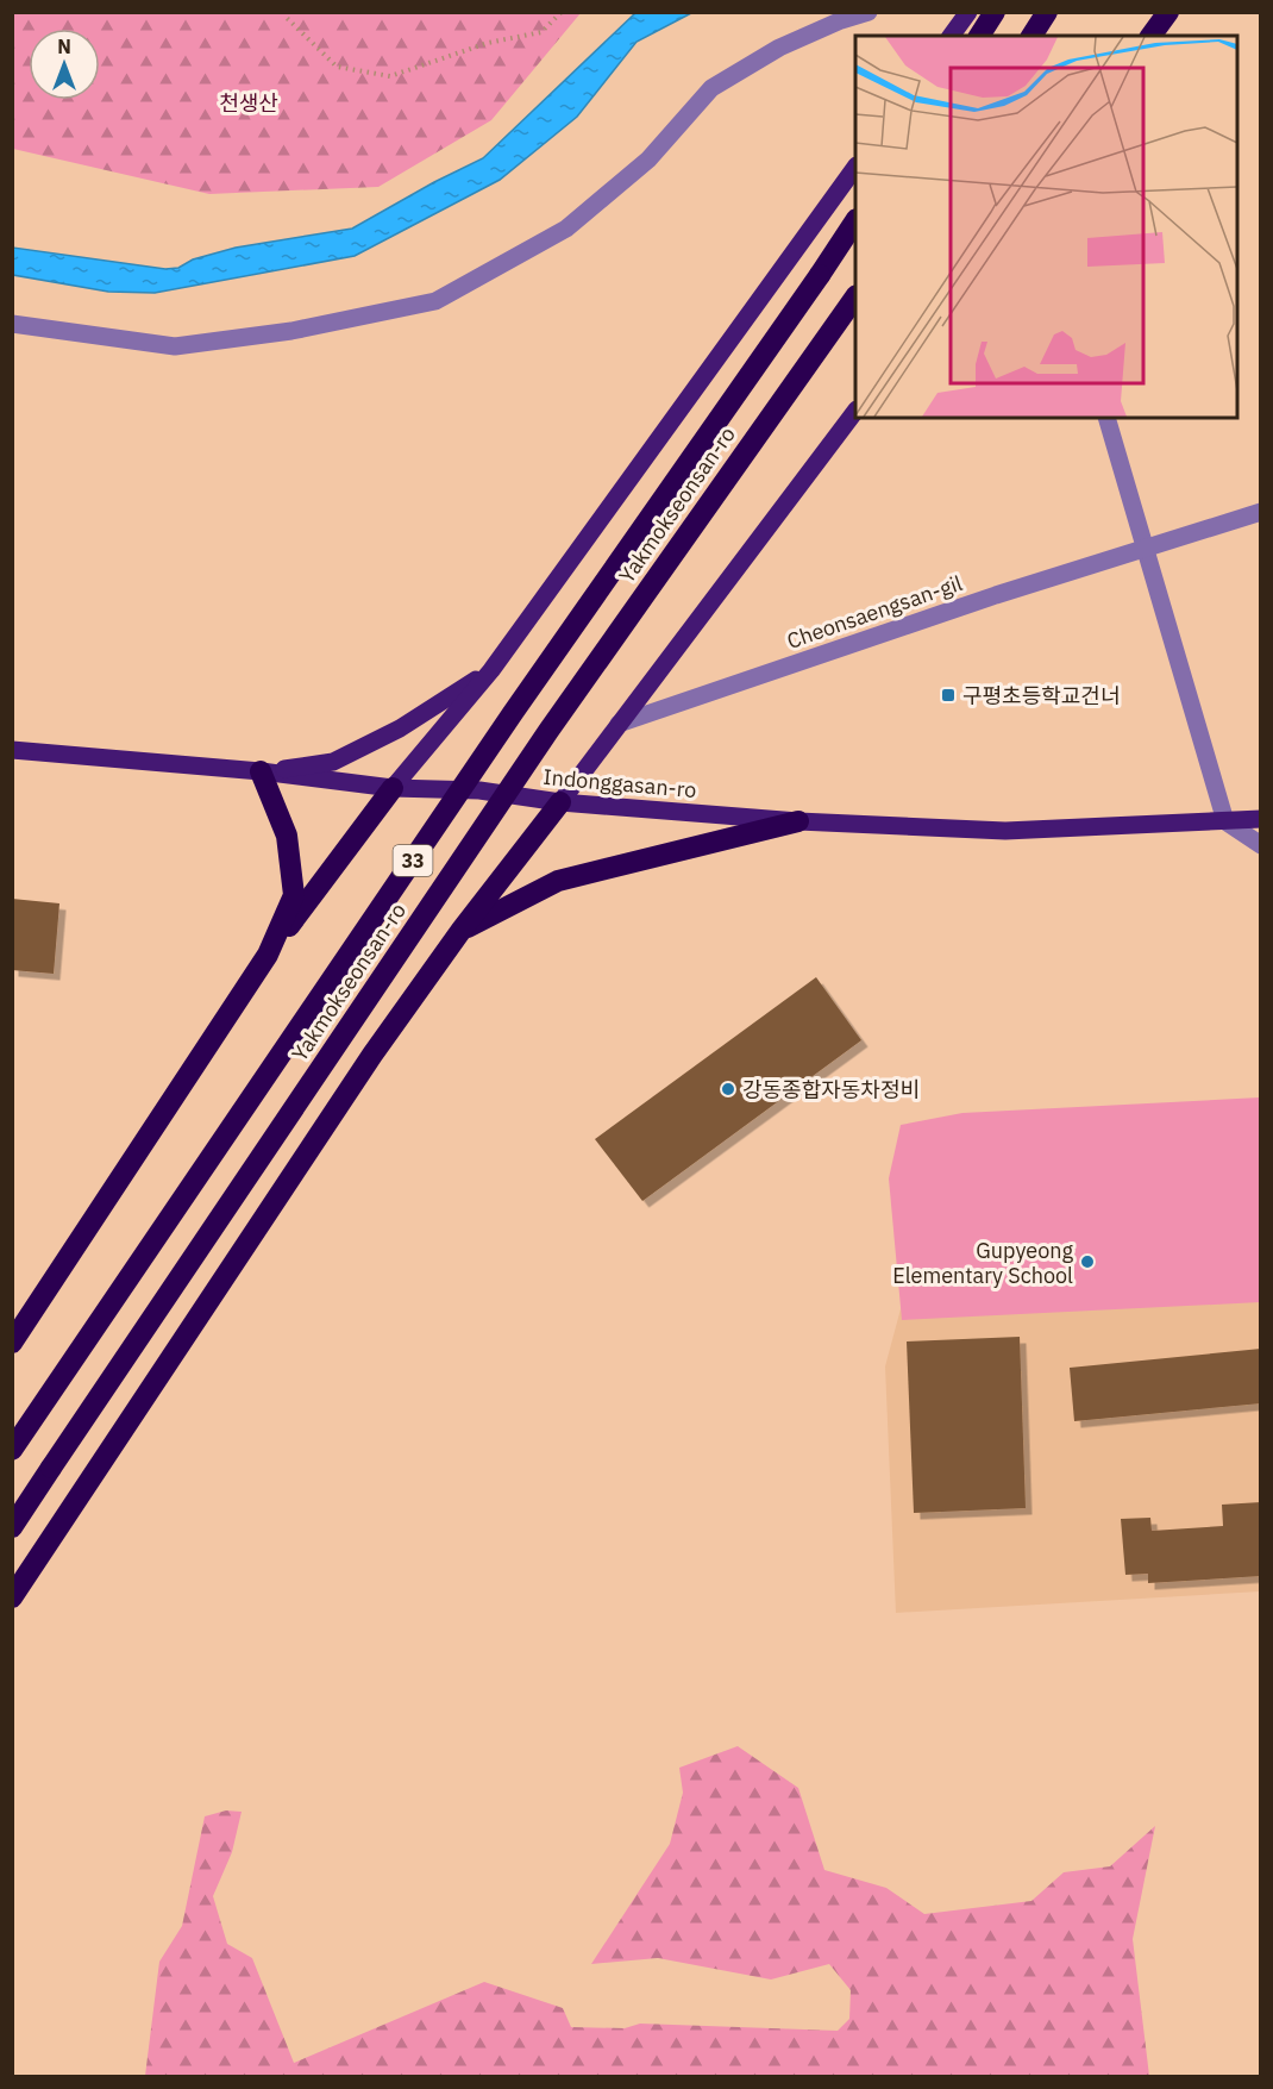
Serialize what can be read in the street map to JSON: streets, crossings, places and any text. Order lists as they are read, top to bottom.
{
  "streets": {
    "highway": ["Yakmokseonsan-ro", "33"],
    "main road": ["Indonggasan-ro"],
    "street": ["Cheonsaengsan-gil"]
  },
  "parks": ["천생산"],
  "places": {
    "transit": ["구평초등학교건너"],
    "other": ["강동종합자동차정비", "Gupyeong Elementary School"]
  },
  "north": "top"
}
